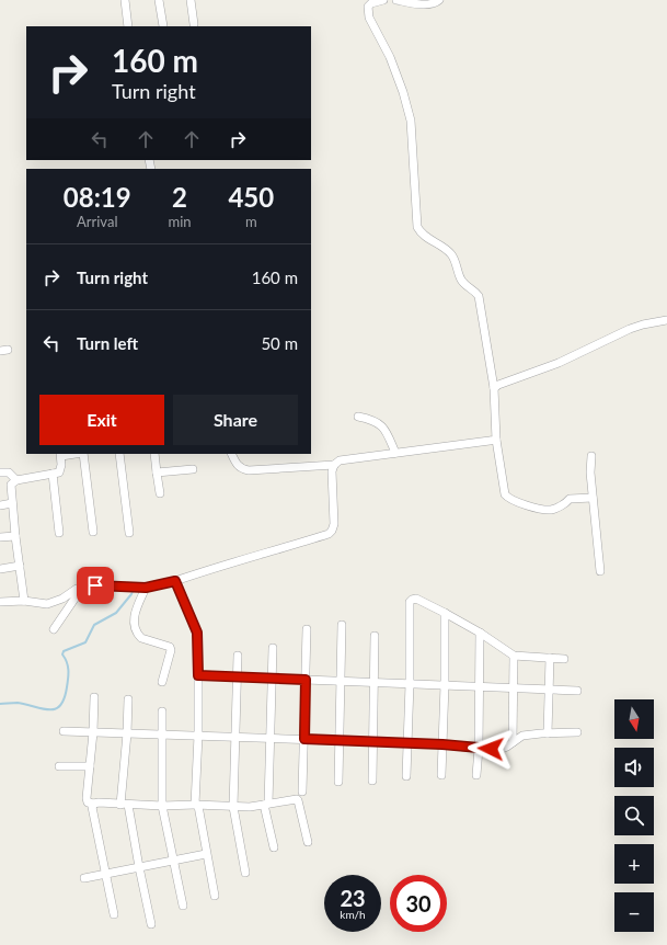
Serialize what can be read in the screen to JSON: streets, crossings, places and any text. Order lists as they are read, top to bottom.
{
  "north": "bottom",
  "page": {
    "turn": ["160 m", "Turn right"],
    "eta": [
      "08:19",
      "Arrival",
      "2",
      "min",
      "450",
      "m"
    ],
    "list": [
      {
        "name": "Turn right",
        "value": "160 m"
      },
      {
        "name": "Turn left",
        "value": "50 m"
      }
    ],
    "buttons": ["Exit", "Share"],
    "map_buttons": ["+", "−"],
    "speed": "23 km/h",
    "limit": "30"
  }
}
